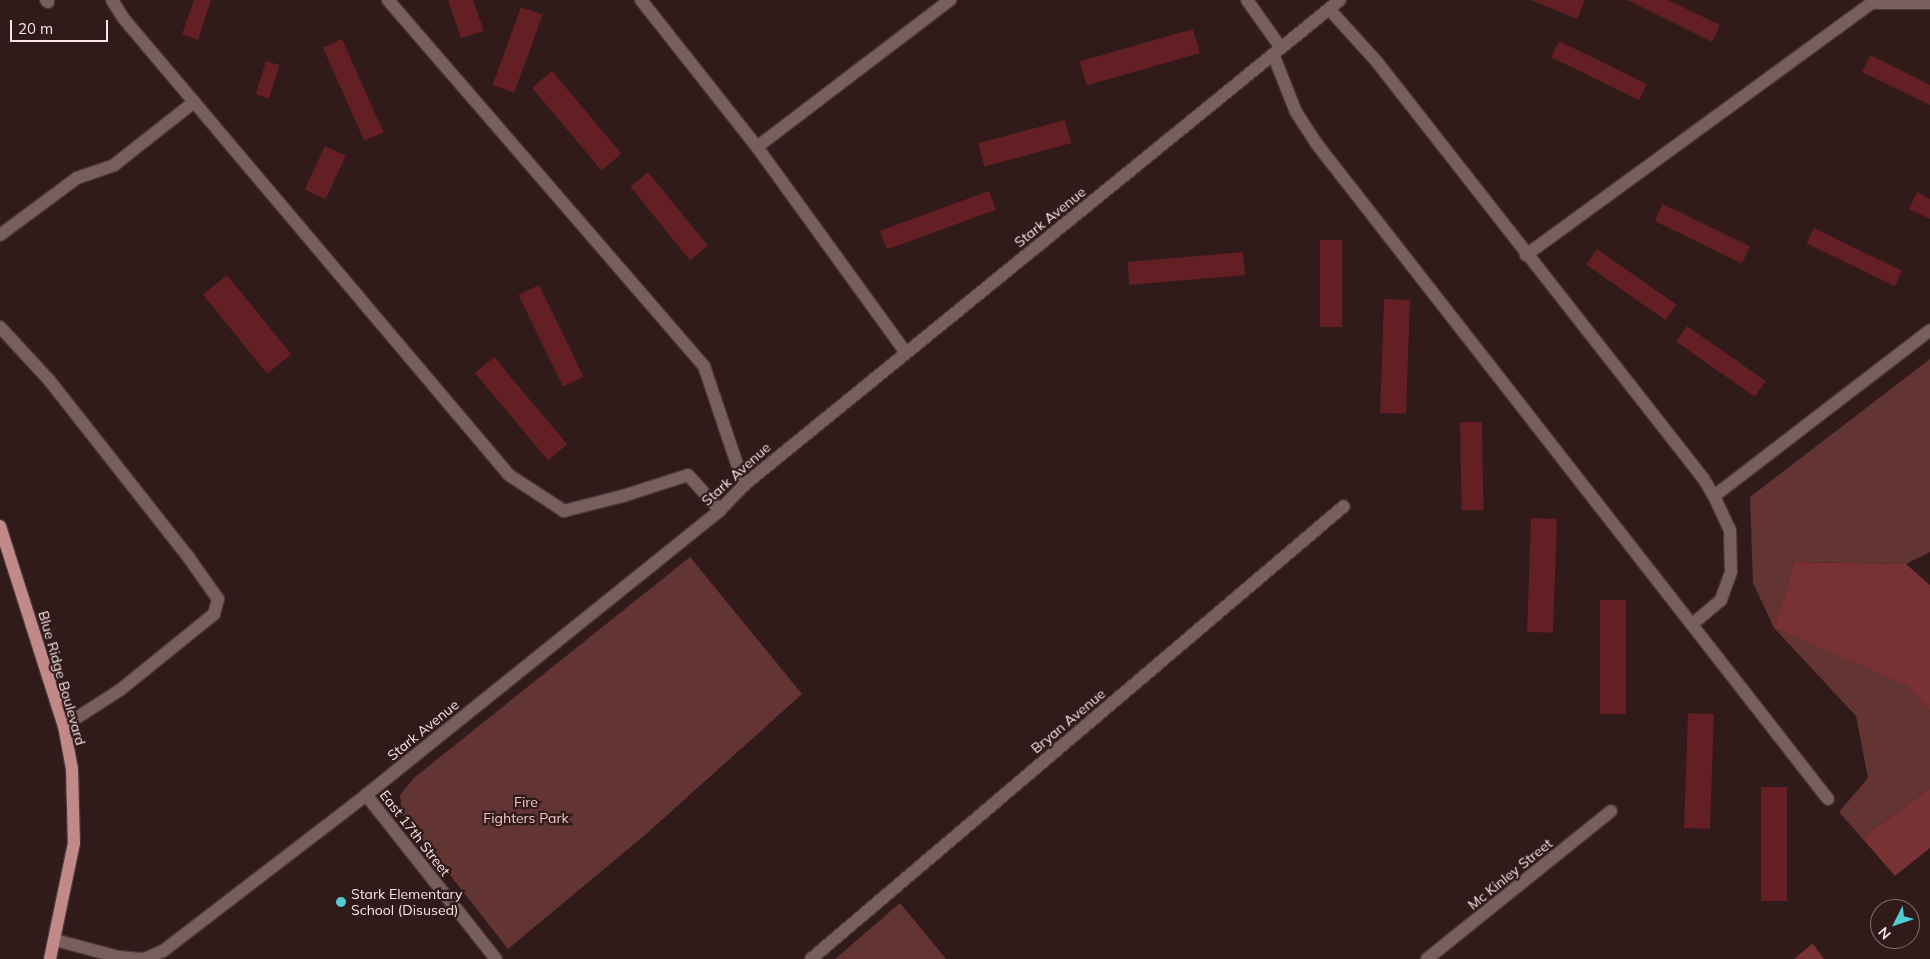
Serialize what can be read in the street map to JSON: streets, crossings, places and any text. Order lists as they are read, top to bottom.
{
  "streets": {
    "main road": ["Blue Ridge Boulevard"],
    "street": [
      "Stark Avenue",
      "Bryan Avenue",
      "East 17th Street",
      "Mc Kinley Street"
    ]
  },
  "crossings": [
    ["Stark Avenue", "Blue Ridge Boulevard"],
    ["Stark Avenue", "East 17th Street"]
  ],
  "parks": ["Fire Fighters Park"],
  "places": ["Stark Elementary School (Disused)"],
  "scale_bar": "20 m",
  "north": "bottom left"
}
